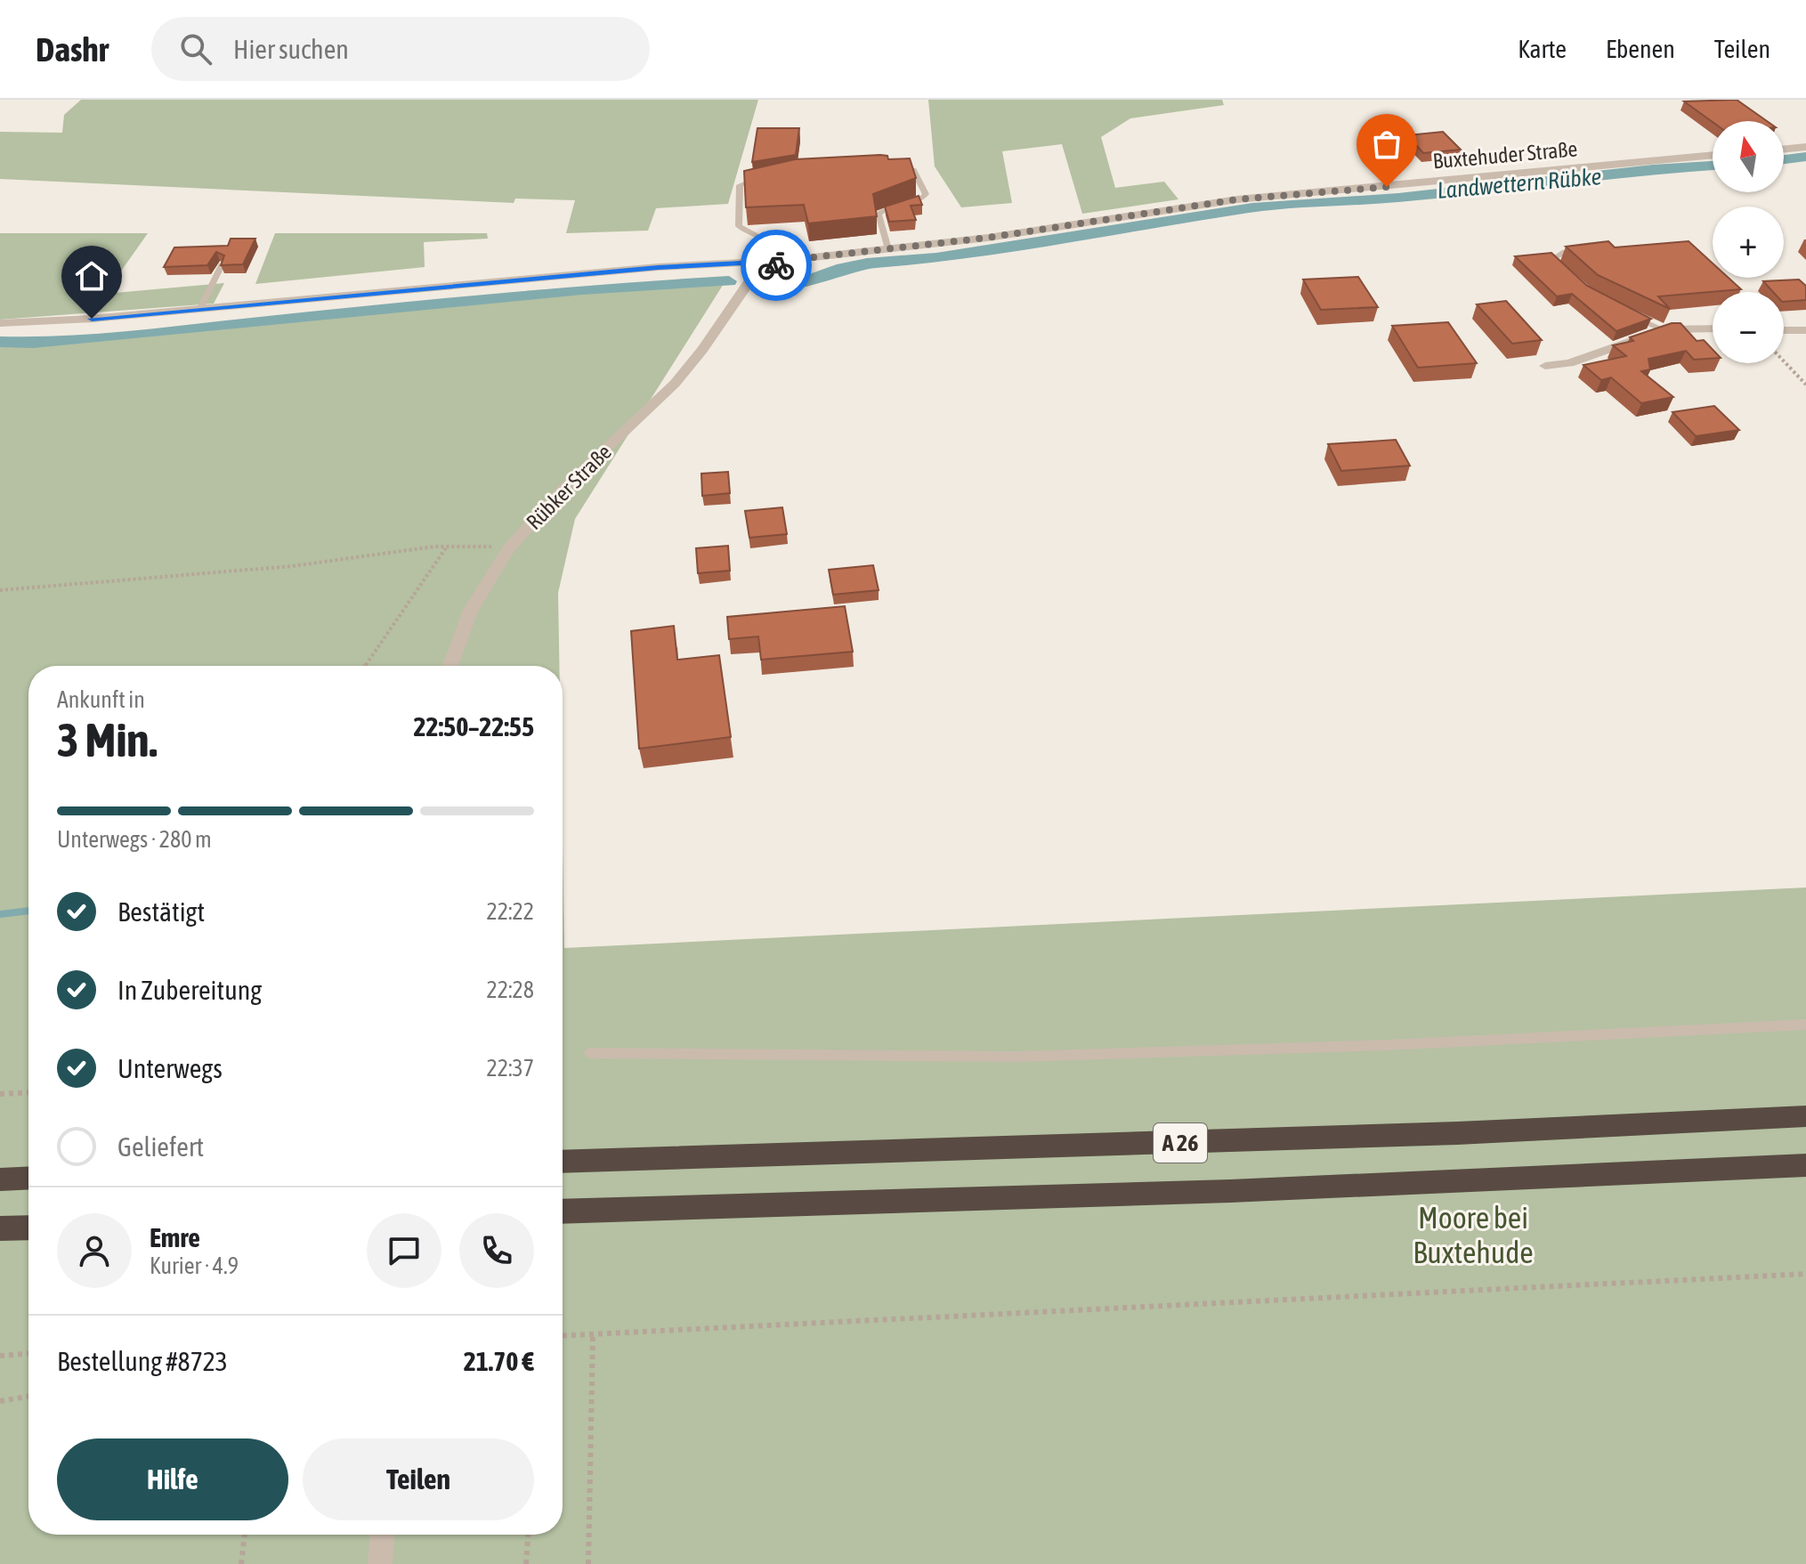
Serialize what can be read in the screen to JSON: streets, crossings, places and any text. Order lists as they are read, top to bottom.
{
  "streets": {
    "highway": ["A 26"],
    "street": ["Buxtehuder Straße", "Rübker Straße"]
  },
  "crossings": [
    ["Buxtehuder Straße", "Rübker Straße"]
  ],
  "water": ["Landwettern Rübke"],
  "parks": ["Moore bei Buxtehude"],
  "north": "top",
  "page": {
    "header": "Dashr",
    "search": "Hier suchen",
    "nav": ["Karte", "Ebenen", "Teilen"],
    "map_buttons": ["+", "−"],
    "heading": ["3 Min.", "Ankunft in", "22:50–22:55"],
    "panel": [
      "Emre",
      "Kurier · 4.9",
      "Bestellung #8723",
      "21.70 €"
    ],
    "bar": "Unterwegs · 280 m",
    "list": [
      ["Bestätigt", "22:22"],
      ["In Zubereitung", "22:28"],
      ["Unterwegs", "22:37"],
      "Geliefert"
    ],
    "buttons": ["Hilfe", "Teilen"]
  }
}
